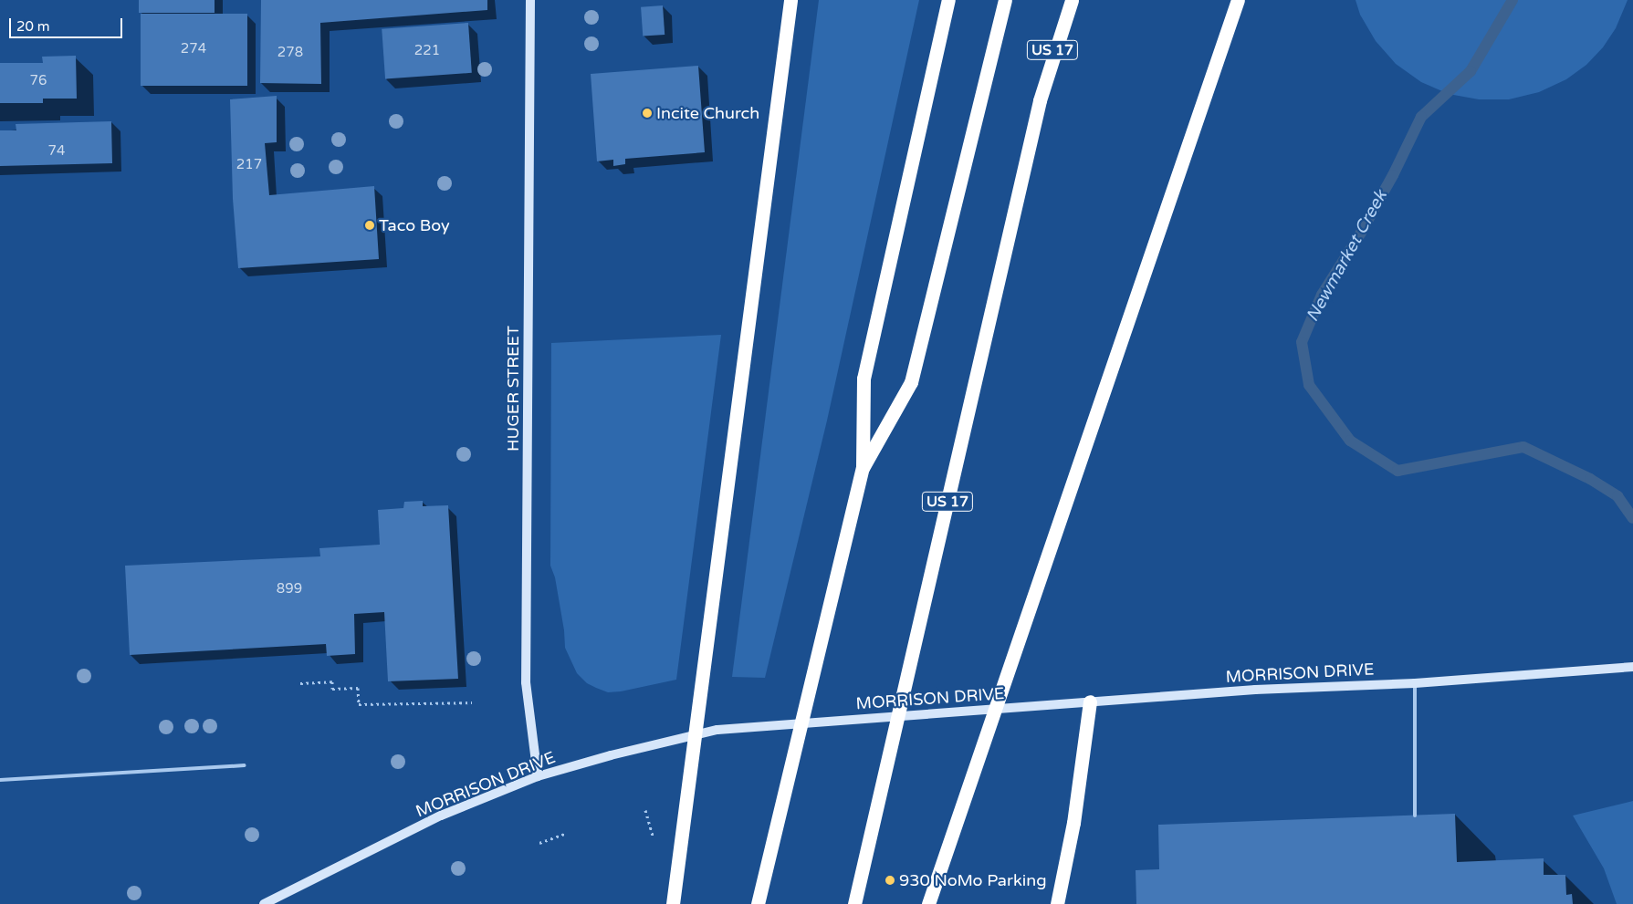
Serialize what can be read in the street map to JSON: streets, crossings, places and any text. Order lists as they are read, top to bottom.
{
  "streets": {
    "highway": ["US 17"],
    "main road": ["HUGER STREET", "MORRISON DRIVE"]
  },
  "crossings": [
    ["HUGER STREET", "MORRISON DRIVE"]
  ],
  "water": ["Newmarket Creek"],
  "places": ["Incite Church", "Taco Boy", "930 NoMo Parking"],
  "house_numbers": [
    "274",
    "221",
    "278",
    "76",
    "74",
    "217",
    "899"
  ],
  "scale_bar": "20 m"
}
